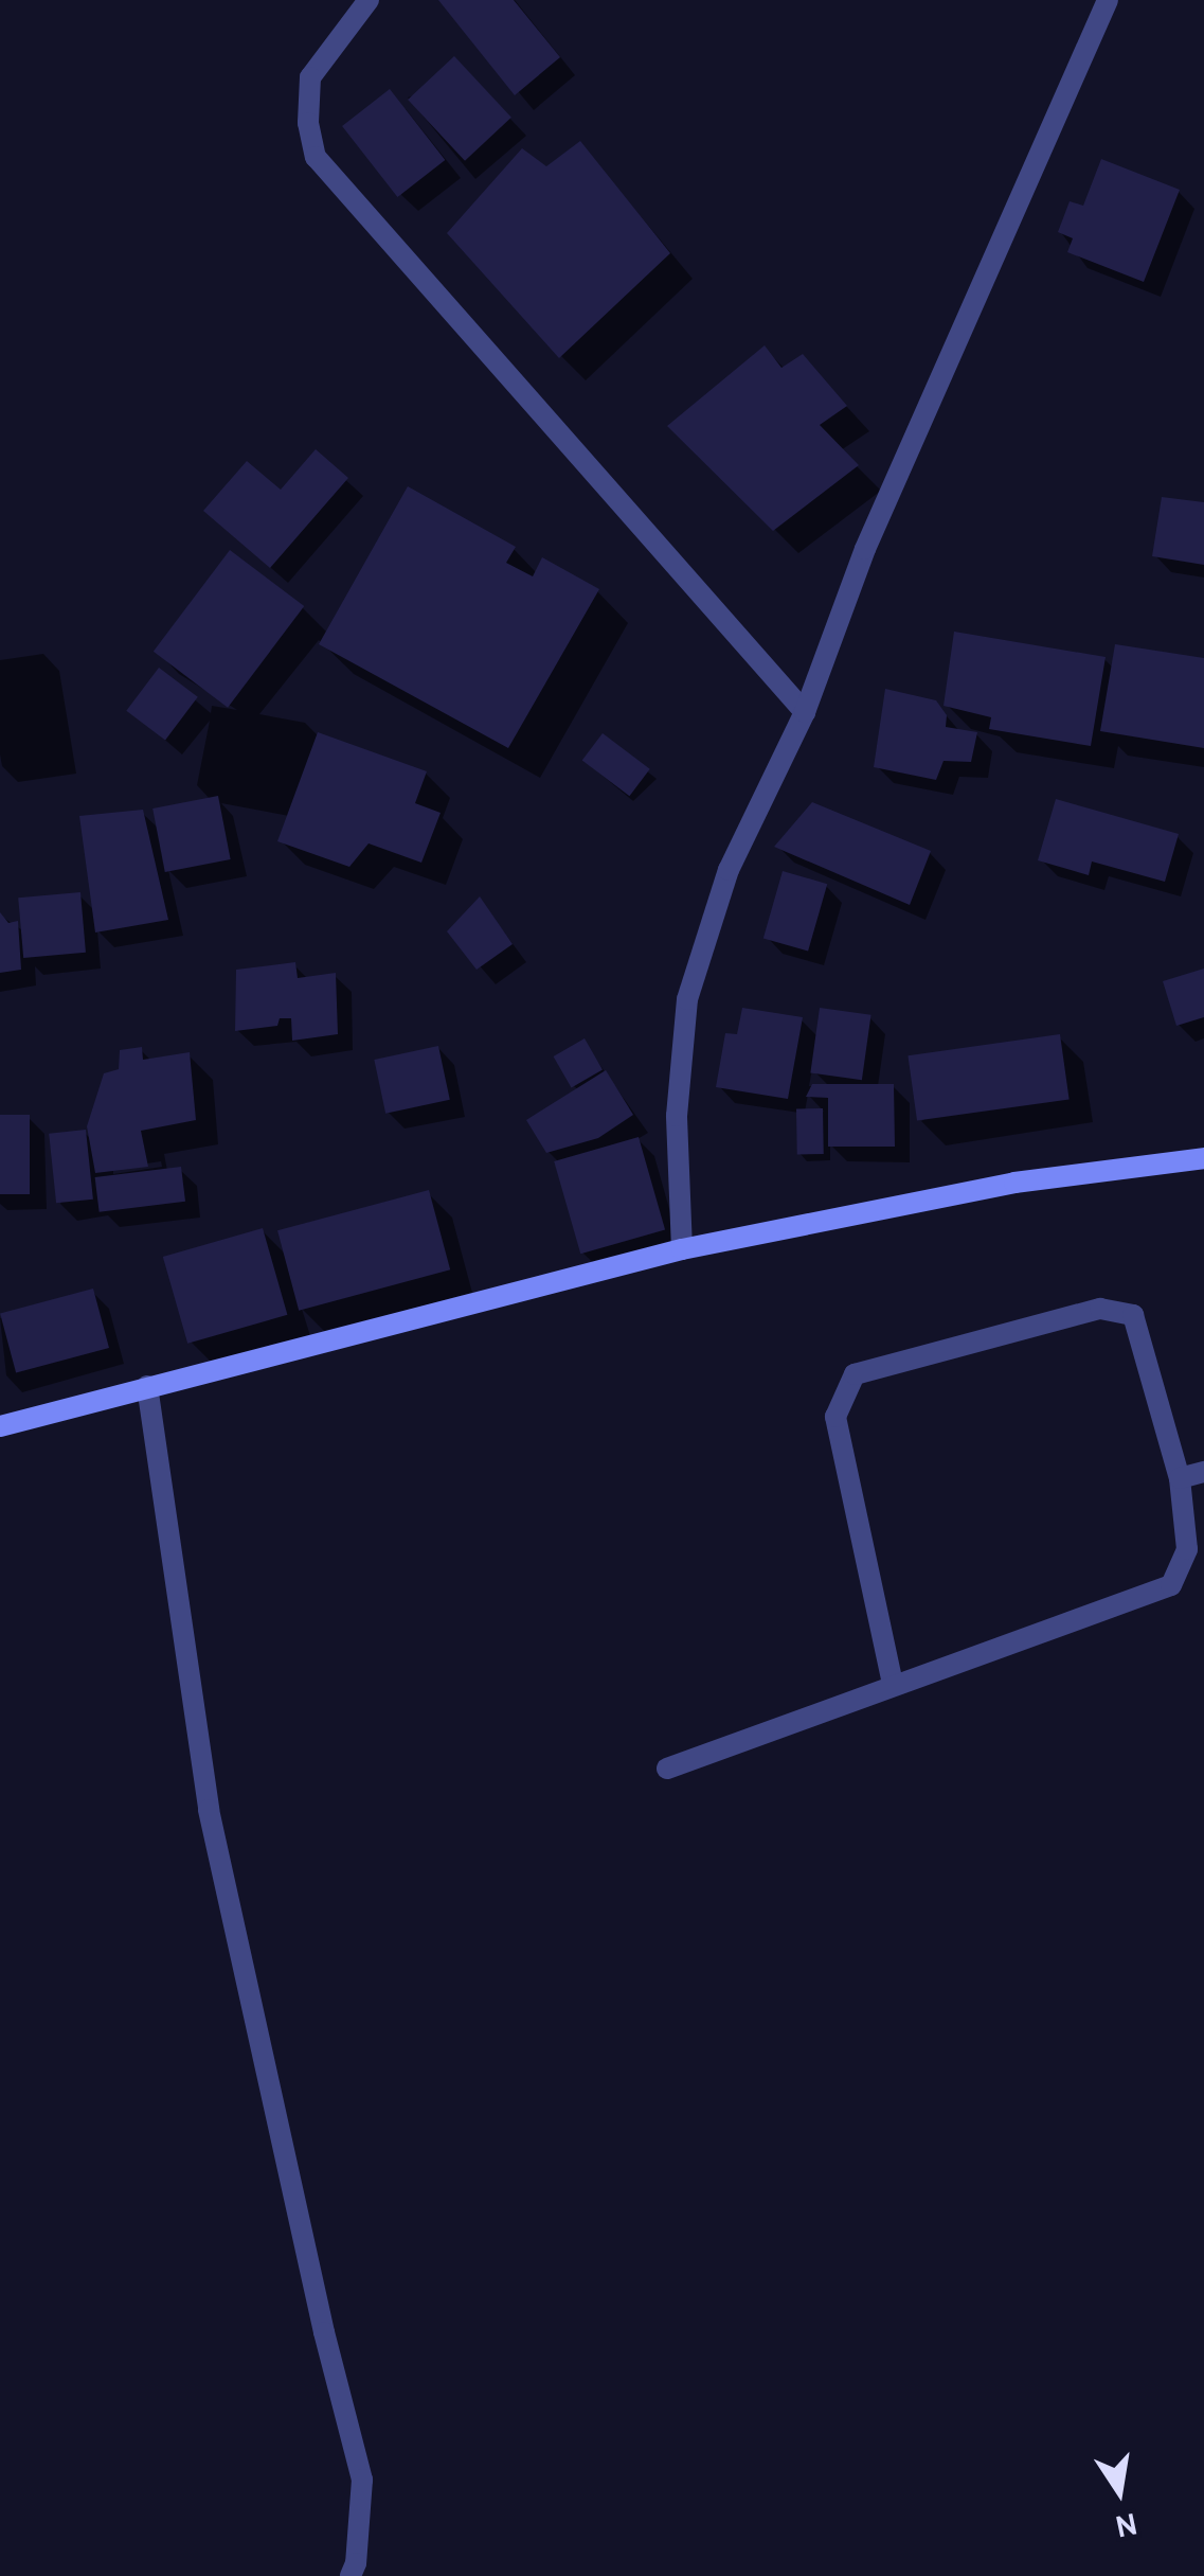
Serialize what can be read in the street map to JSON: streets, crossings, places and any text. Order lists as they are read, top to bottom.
{
  "north": "bottom"
}
